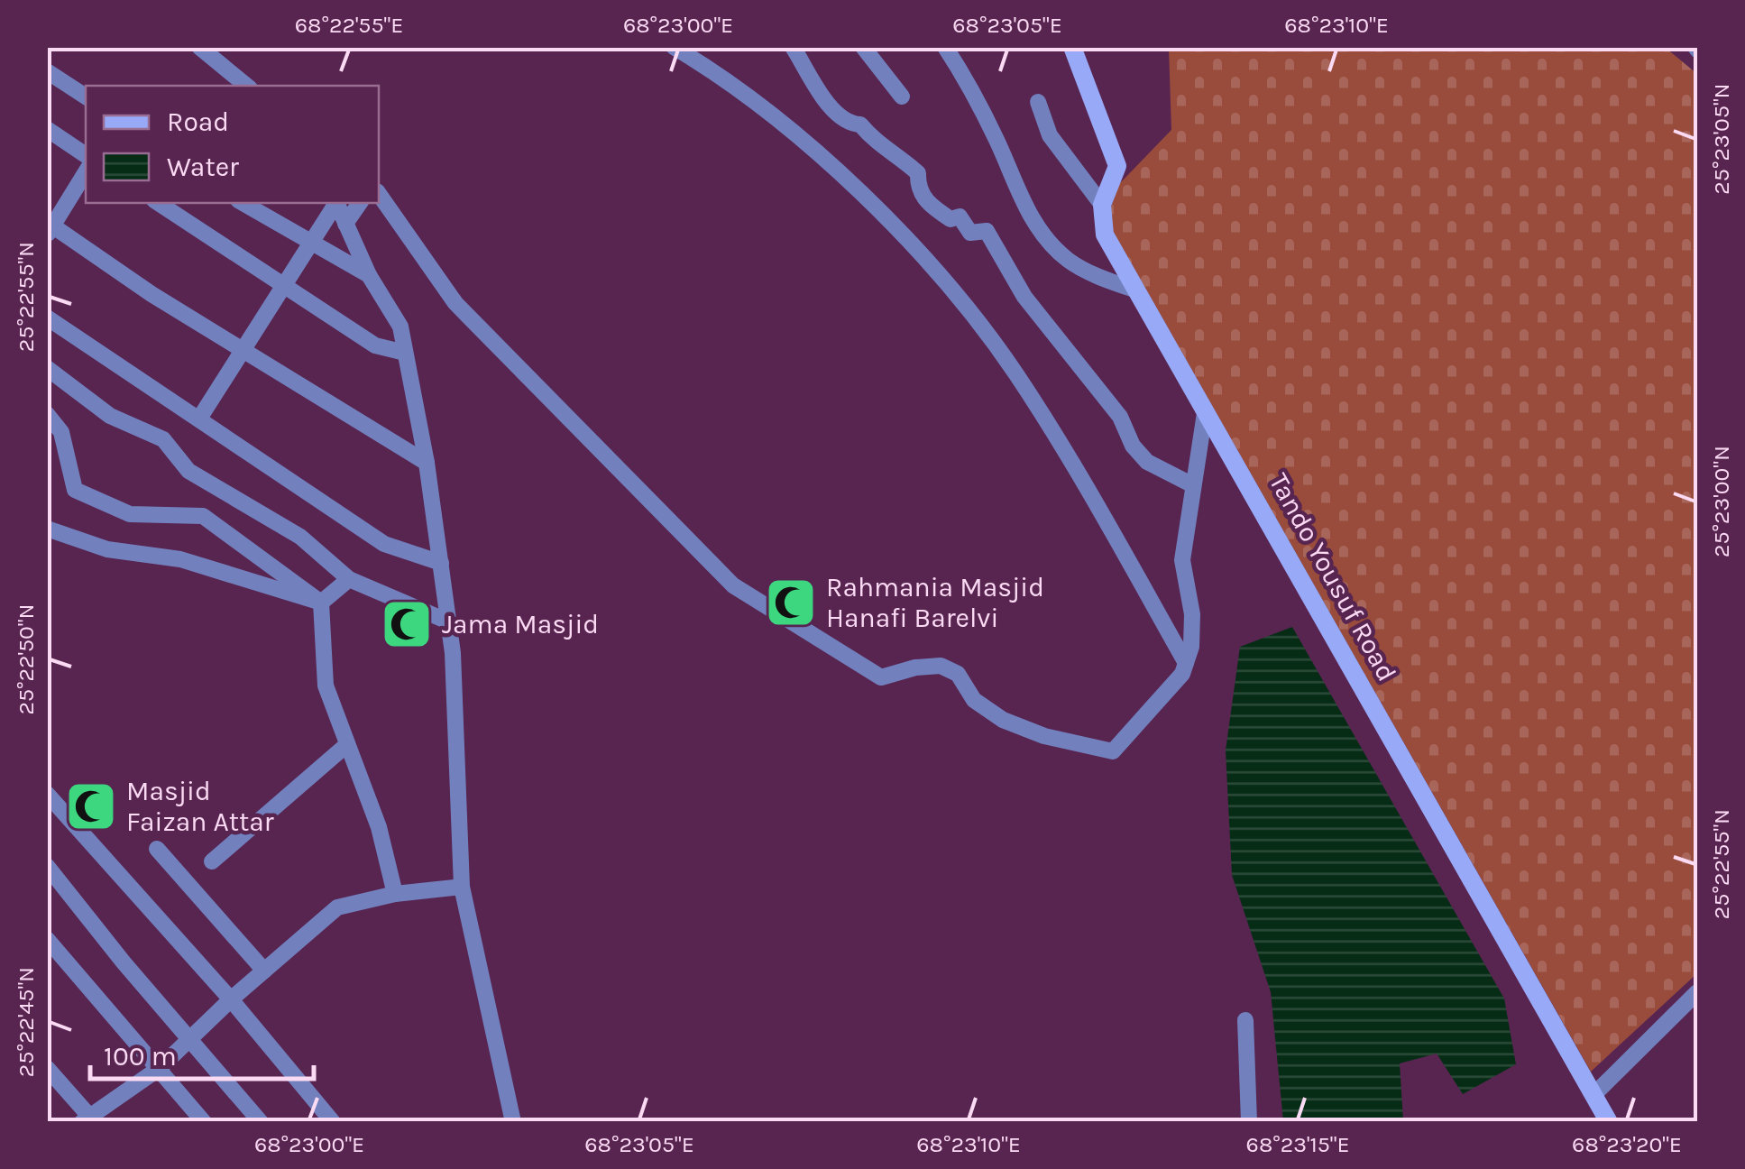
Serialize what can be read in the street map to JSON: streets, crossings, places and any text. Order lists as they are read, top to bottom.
{
  "streets": {
    "street": ["Tando Yousuf Road"]
  },
  "places": {
    "mosque": ["Rahmania Masjid Hanafi Barelvi", "Jama Masjid", "Masjid Faizan Attar"]
  },
  "legend": ["Road", "Water"],
  "scale_bar": "100 m",
  "coordinates": [
    "68°22'55\"E",
    "68°23'00\"E",
    "68°23'05\"E",
    "68°23'10\"E",
    "25°23'05\"N",
    "25°22'55\"N",
    "25°23'00\"N",
    "25°22'50\"N",
    "25°22'45\"N",
    "68°23'15\"E",
    "68°23'20\"E"
  ]
}
